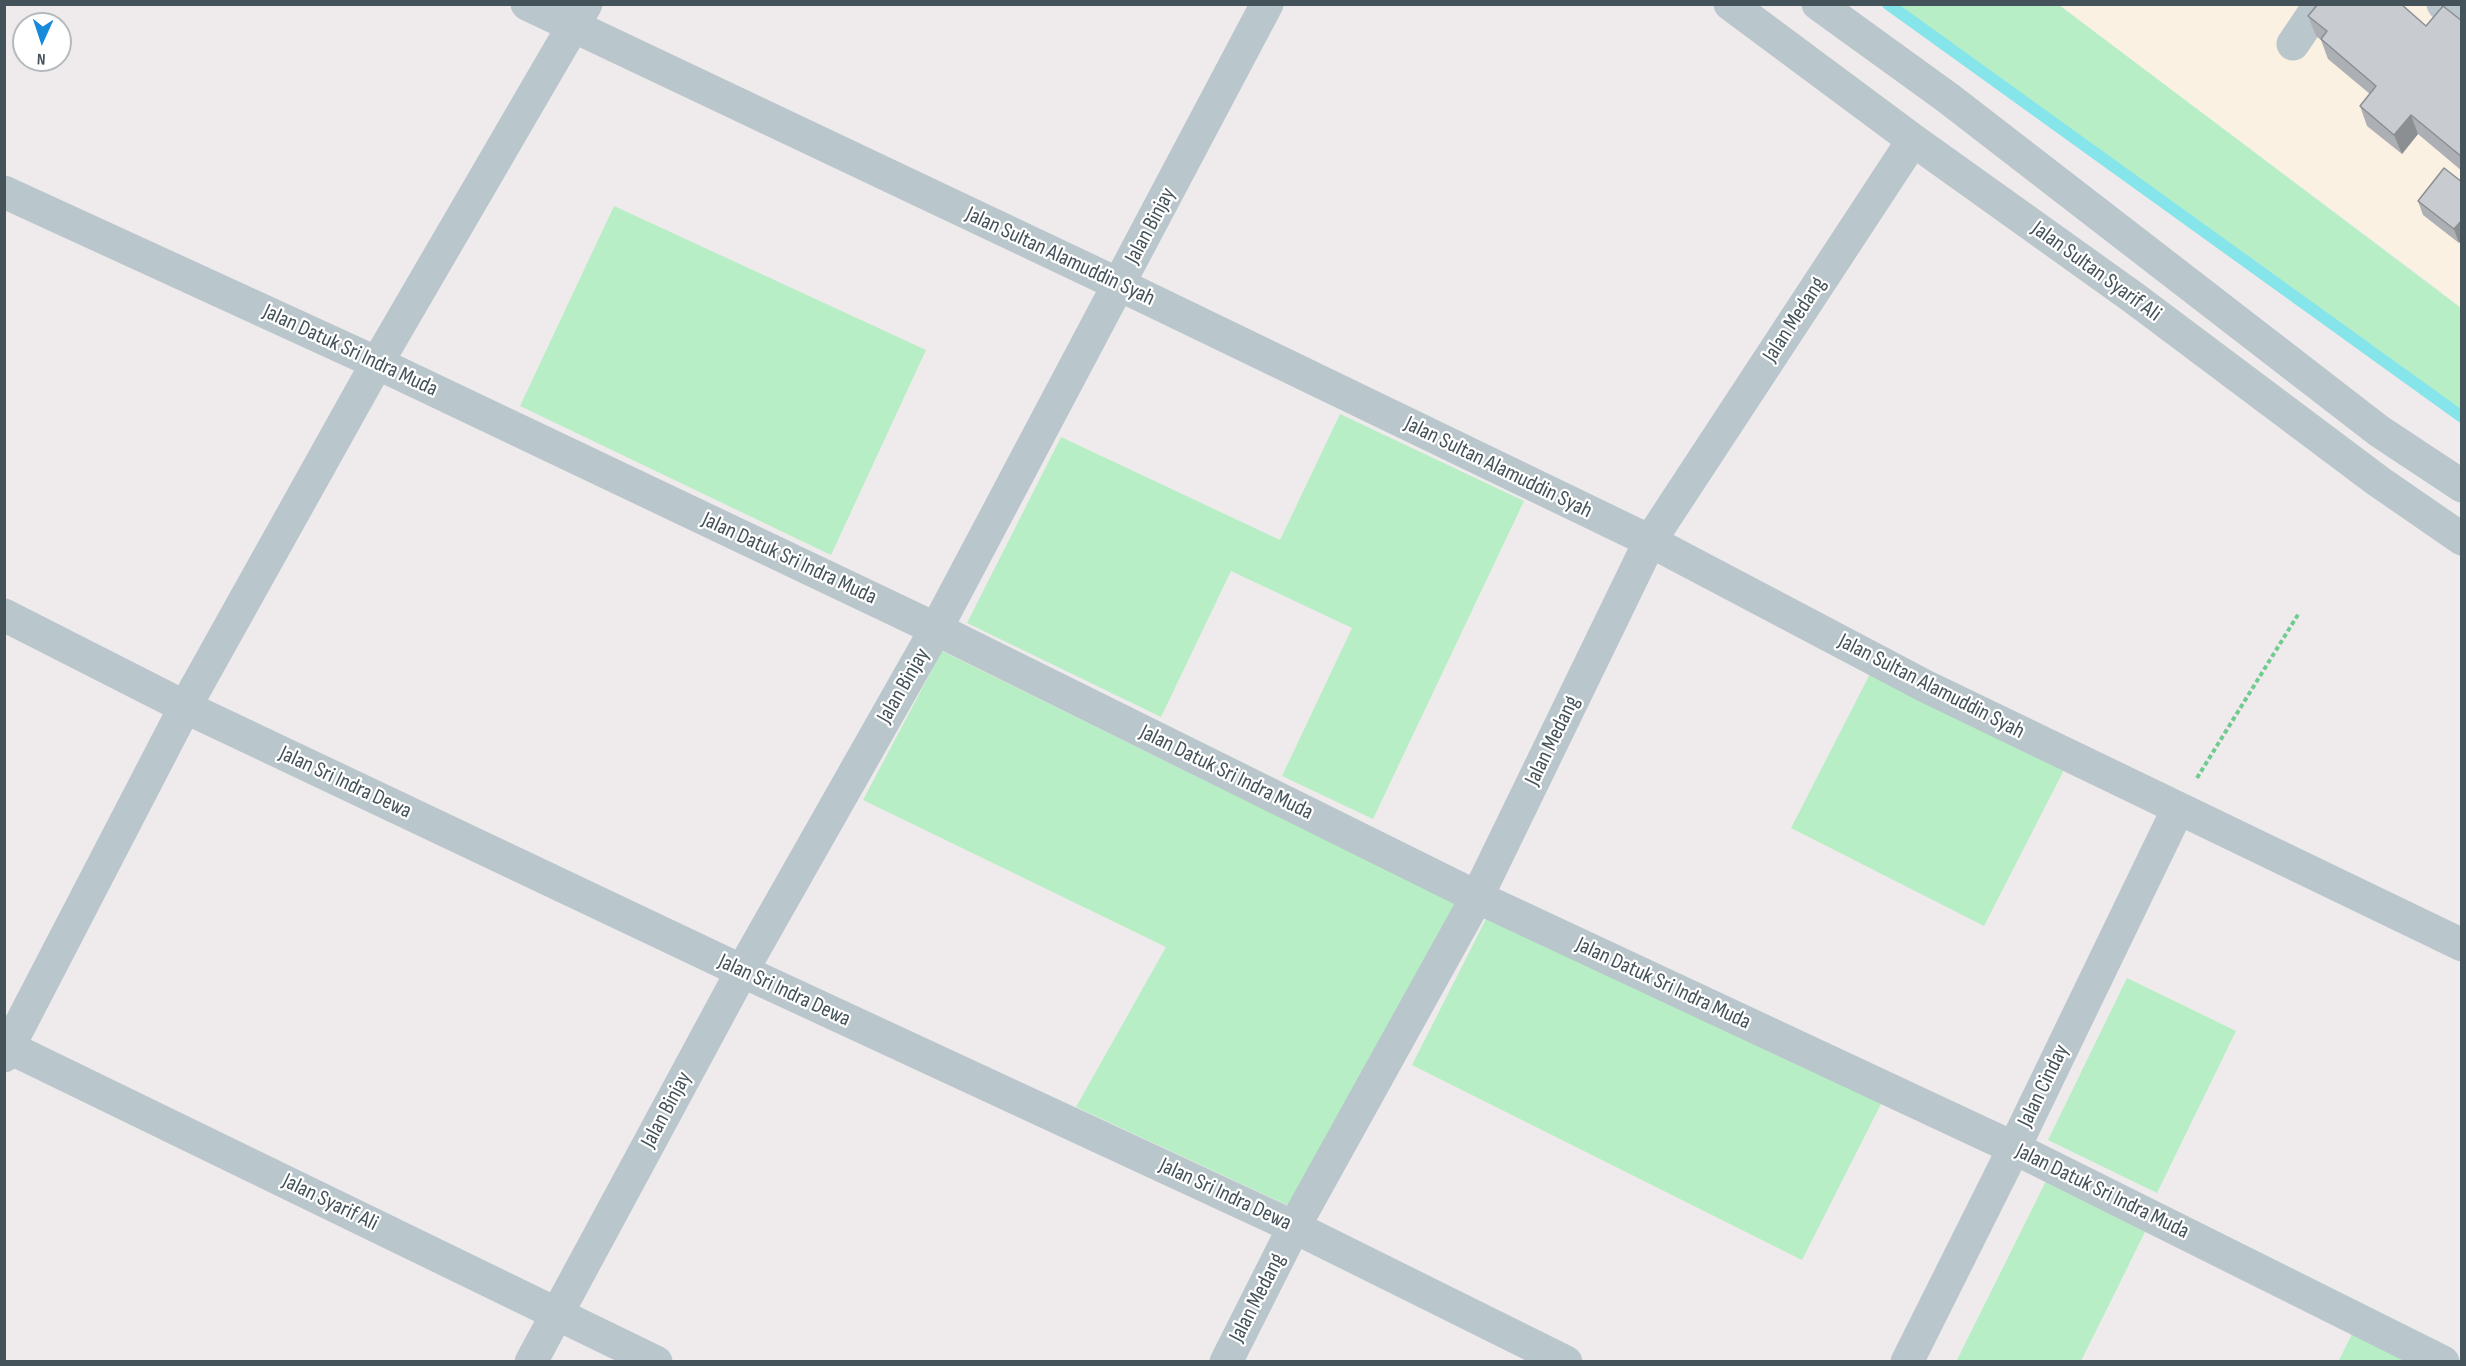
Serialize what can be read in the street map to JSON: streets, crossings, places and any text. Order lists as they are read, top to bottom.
{
  "streets": {
    "street": [
      "Jalan Binjay",
      "Jalan Sultan Alamuddin Syah",
      "Jalan Sultan Syarif Ali",
      "Jalan Medang",
      "Jalan Datuk Sri Indra Muda",
      "Jalan Sri Indra Dewa",
      "Jalan Cinday",
      "Jalan Syarif Ali"
    ]
  },
  "crossings": [
    ["Jalan Binjay", "Jalan Sultan Alamuddin Syah"],
    ["Jalan Binjay", "Jalan Datuk Sri Indra Muda"],
    ["Jalan Binjay", "Jalan Sri Indra Dewa"],
    ["Jalan Binjay", "Jalan Syarif Ali"],
    ["Jalan Sultan Alamuddin Syah", "Jalan Medang"],
    ["Jalan Sultan Alamuddin Syah", "Jalan Cinday"],
    ["Jalan Sultan Syarif Ali", "Jalan Medang"],
    ["Jalan Medang", "Jalan Datuk Sri Indra Muda"],
    ["Jalan Medang", "Jalan Sri Indra Dewa"],
    ["Jalan Datuk Sri Indra Muda", "Jalan Cinday"]
  ],
  "north": "bottom"
}
